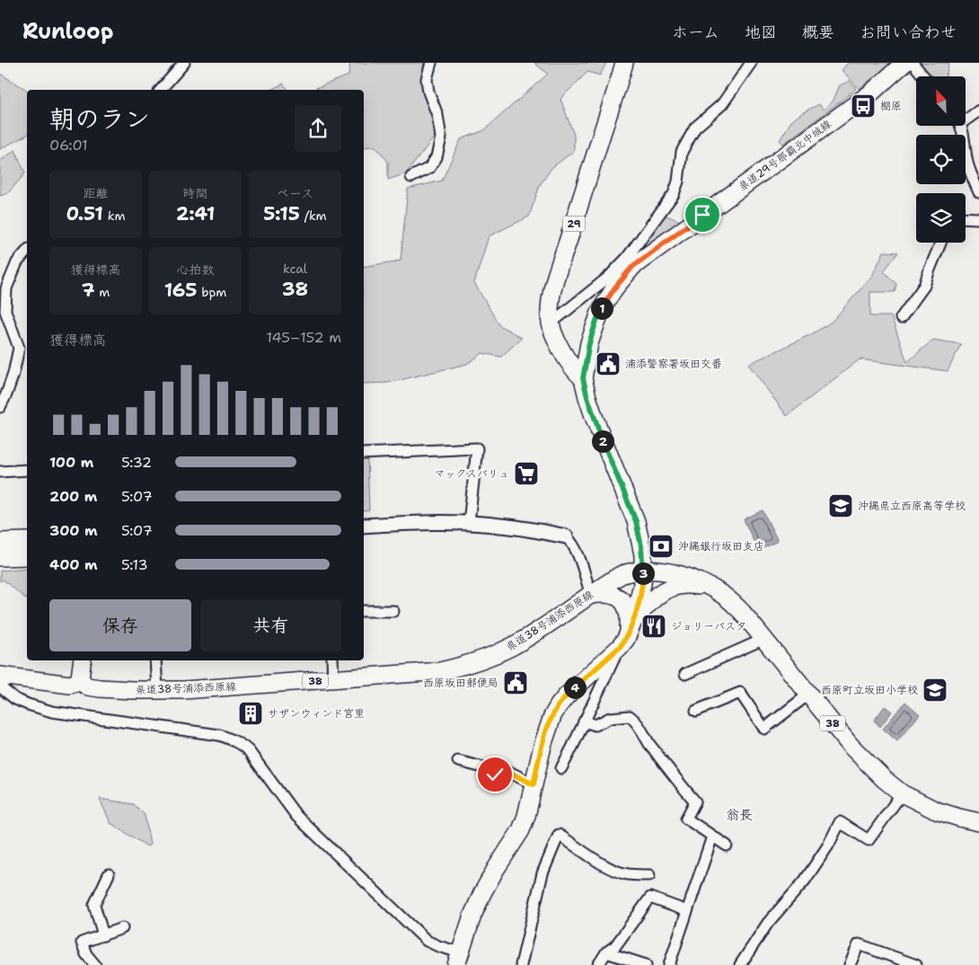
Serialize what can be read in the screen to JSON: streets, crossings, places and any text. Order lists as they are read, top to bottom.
{
  "streets": {
    "main road": [
      "県道29号那覇北中城線",
      "29",
      "県道38号浦添西原線",
      "38"
    ]
  },
  "crossings": [
    ["県道29号那覇北中城線", "県道38号浦添西原線"]
  ],
  "districts": ["翁長"],
  "places": {
    "bus stop": ["棚原"],
    "public building": ["浦添警察署坂田交番", "西原坂田郵便局"],
    "supermarket": ["マックスバリュ"],
    "school or university": ["沖縄県立西原高等学校", "西原町立坂田小学校"],
    "bank": ["沖縄銀行坂田支店"],
    "restaurant": ["ジョリーパスタ"],
    "building": ["サザンウィンド宮里"]
  },
  "north": "top left",
  "page": {
    "header": "Runloop",
    "nav": [
      "ホーム",
      "地図",
      "概要",
      "お問い合わせ"
    ],
    "heading": ["朝のラン", "06:01"],
    "stats": [
      ["距離", "0.51 km"],
      ["時間", "2:41"],
      ["ペース", "5:15 /km"],
      ["獲得標高", "7 m"],
      ["心拍数", "165 bpm"],
      ["kcal", "38"]
    ],
    "pins": [
      "1",
      "2",
      "3",
      "4"
    ],
    "chart": ["獲得標高", "145–152 m"],
    "list": [
      {
        "name": "100 m",
        "note": "5:32"
      },
      {
        "name": "200 m",
        "note": "5:07"
      },
      {
        "name": "300 m",
        "note": "5:07"
      },
      {
        "name": "400 m",
        "note": "5:13"
      }
    ],
    "buttons": ["保存", "共有"]
  }
}
